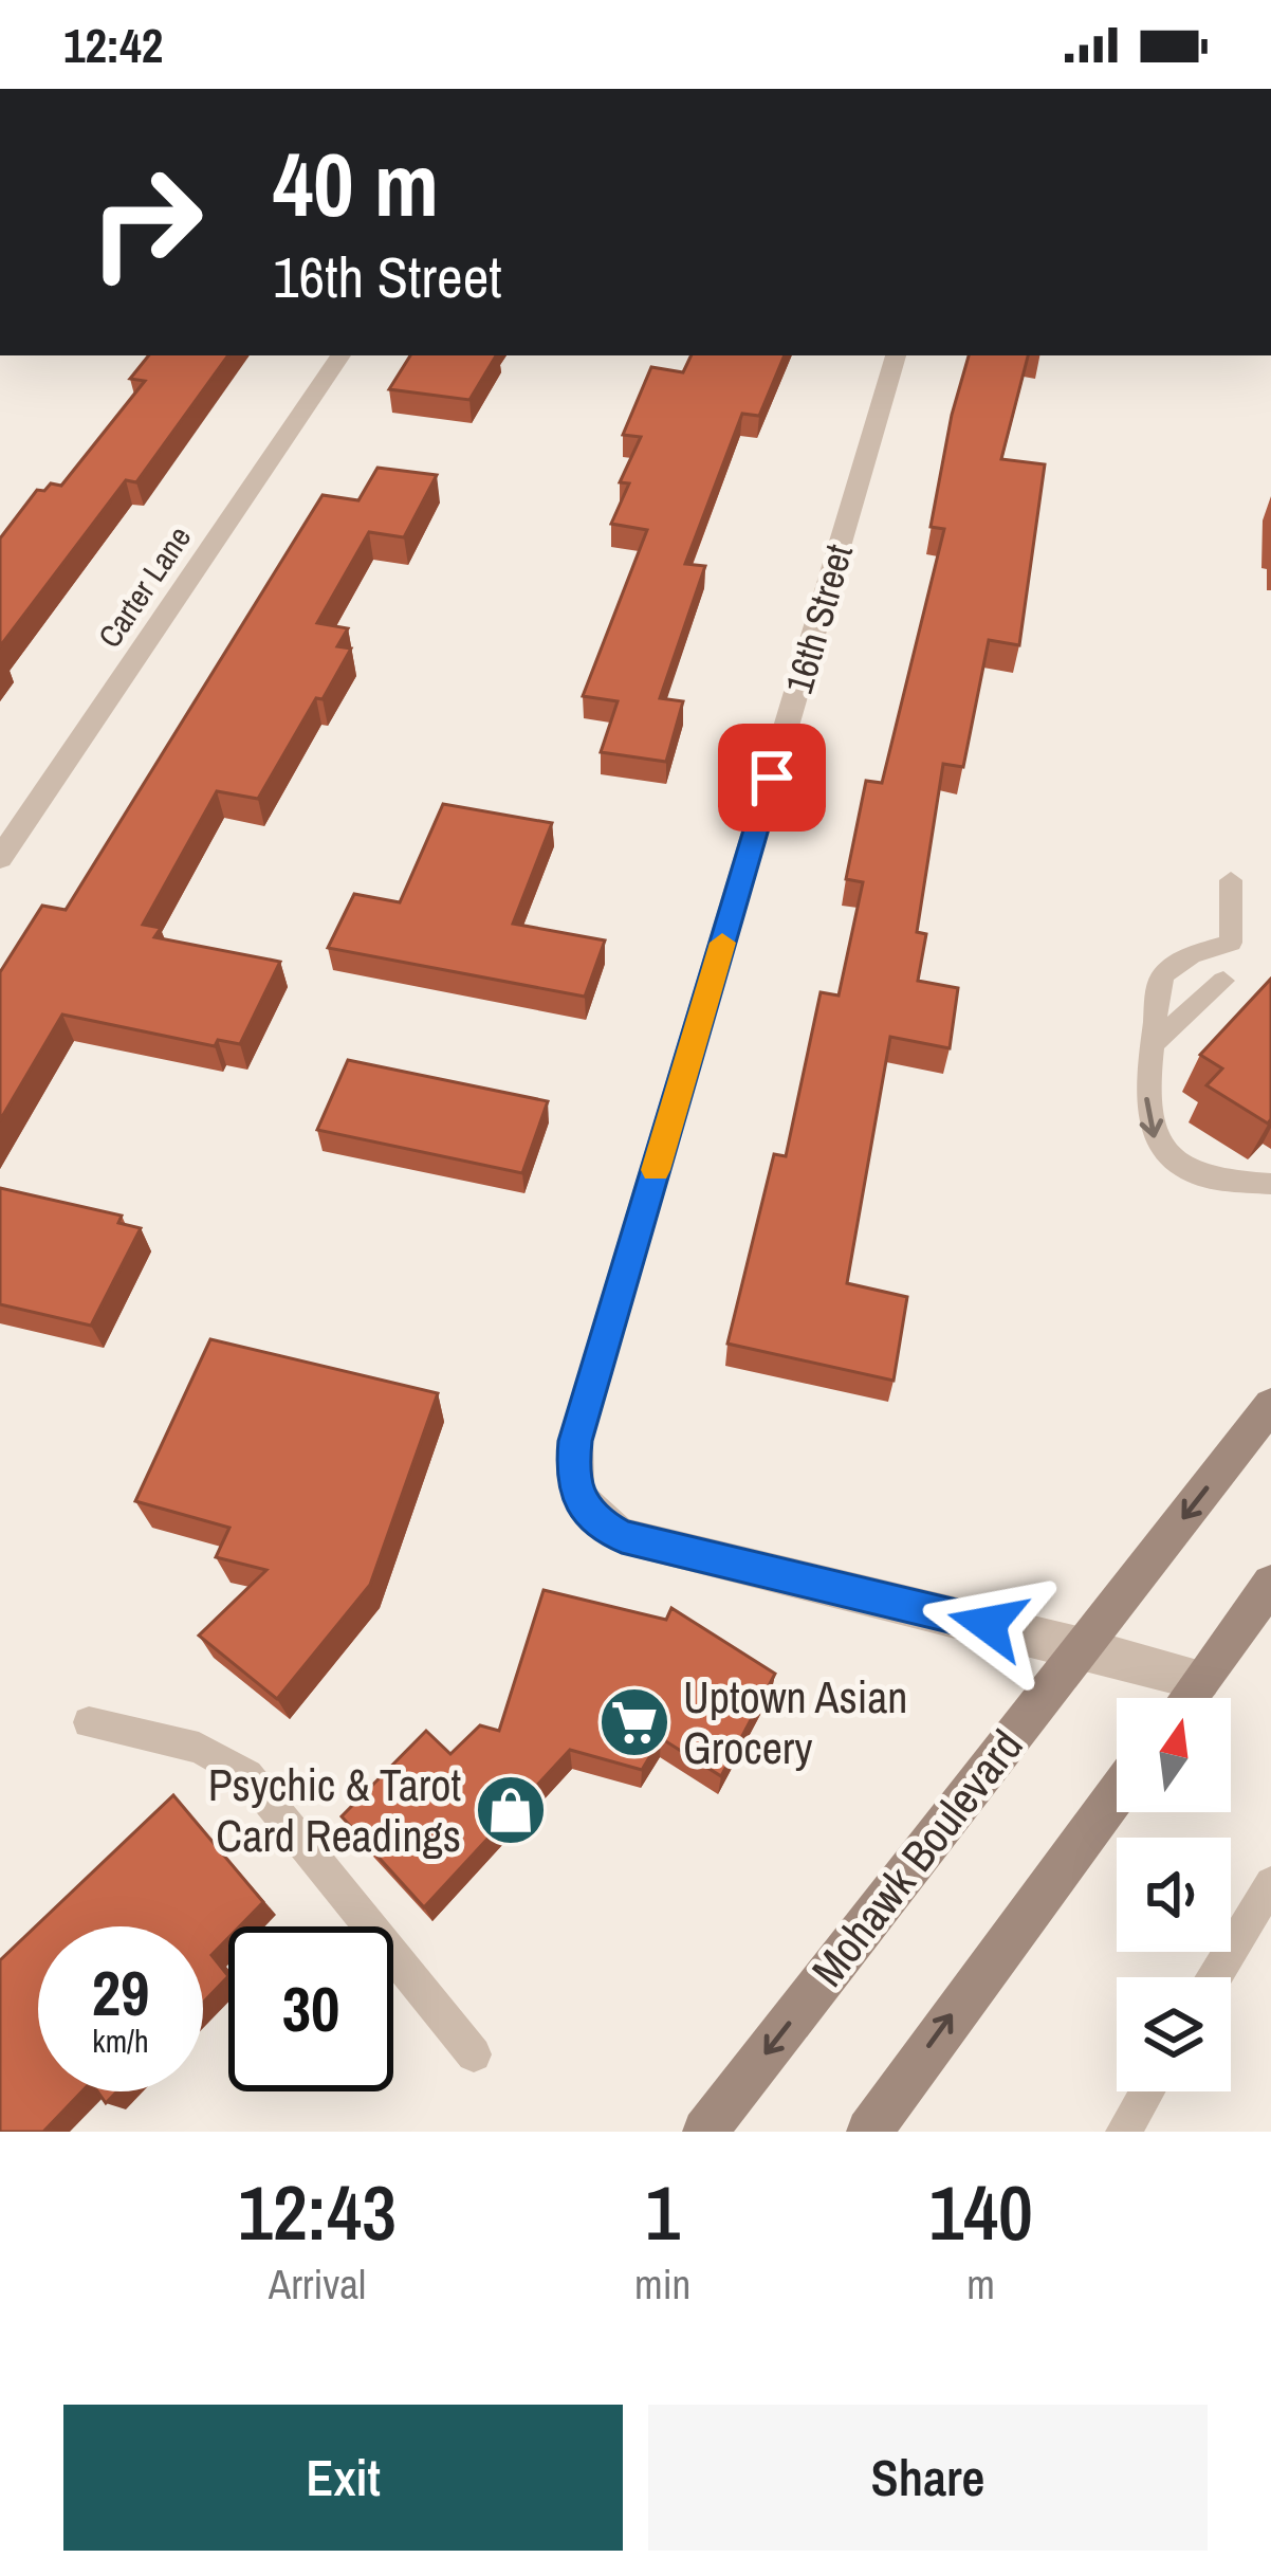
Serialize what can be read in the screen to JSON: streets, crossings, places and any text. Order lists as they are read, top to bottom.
{
  "streets": {
    "main road": ["Mohawk Boulevard"],
    "street": ["Carter Lane", "16th Street"]
  },
  "crossings": [
    ["16th Street", "Mohawk Boulevard"]
  ],
  "places": {
    "supermarket": ["Uptown Asian Grocery"],
    "shop": ["Psychic & Tarot Card Readings"]
  },
  "north": "top",
  "page": {
    "status": "12:42",
    "turn": ["40 m", "16th Street"],
    "speed": "29 km/h",
    "limit": "30",
    "eta": [
      "12:43",
      "Arrival",
      "1",
      "min",
      "140",
      "m"
    ],
    "buttons": ["Exit", "Share"]
  }
}
